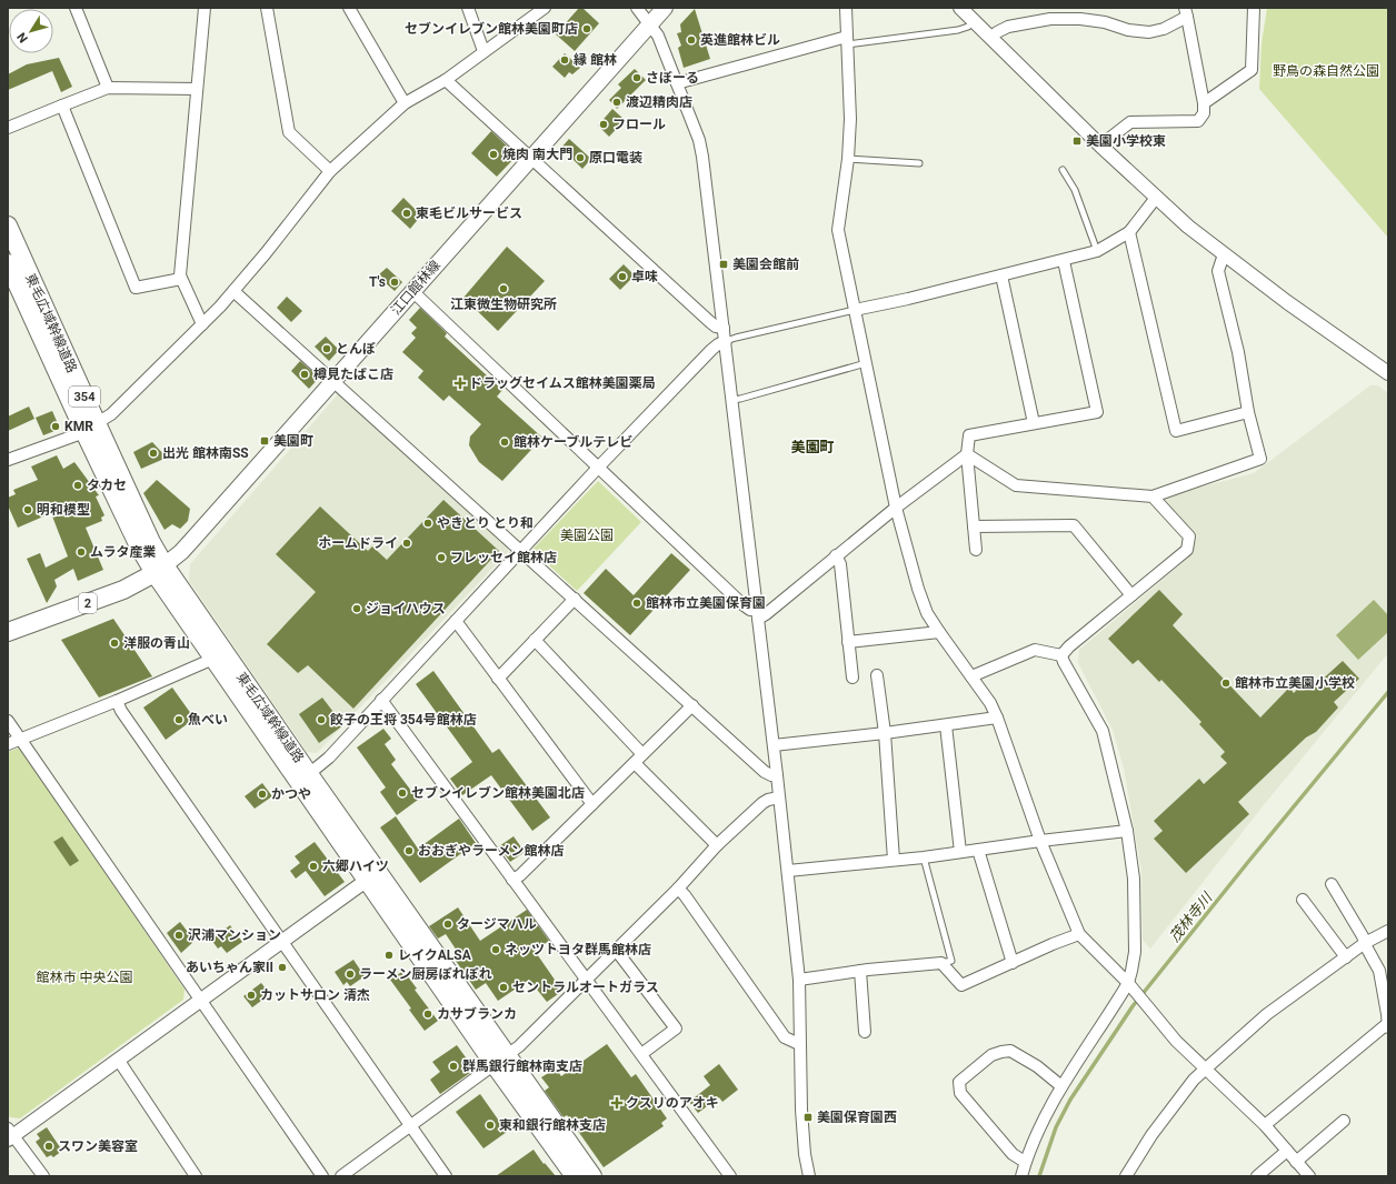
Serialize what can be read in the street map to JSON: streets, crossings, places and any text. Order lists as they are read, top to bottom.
{
  "streets": {
    "main road": [
      "江口館林線",
      "東毛広域幹線道路",
      "354",
      "2"
    ]
  },
  "crossings": [
    ["江口館林線", "東毛広域幹線道路"],
    ["江口館林線", "2"],
    ["東毛広域幹線道路", "2"]
  ],
  "districts": ["美園町"],
  "water": ["茂林寺川"],
  "parks": ["野鳥の森自然公園", "美園公園", "館林市 中央公園"],
  "places": {
    "other": [
      "セブンイレブン館林美園町店",
      "英進館林ビル",
      "縁 館林",
      "さぼーる",
      "渡辺精肉店",
      "フロール",
      "焼肉 南大門",
      "原口電装",
      "東毛ビルサービス",
      "卓味",
      "T's",
      "江東微生物研究所",
      "とんぼ",
      "樽見たばこ店",
      "KMR",
      "館林ケーブルテレビ",
      "出光 館林南SS",
      "タカセ",
      "明和模型",
      "やきとり とり和",
      "ホームドライ",
      "ムラタ産業",
      "フレッセイ館林店",
      "館林市立美園保育園",
      "ジョイハウス",
      "洋服の青山",
      "館林市立美園小学校",
      "魚べい",
      "餃子の王将 354号館林店",
      "セブンイレブン館林美園北店",
      "かつや",
      "おおぎやラーメン館林店",
      "六郷ハイツ",
      "タージマハル",
      "沢浦マンション",
      "ネッツトヨタ群馬館林店",
      "レイクALSA",
      "あいちゃん家II",
      "ラーメン厨房ぽれぽれ",
      "セントラルオートガラス",
      "カットサロン 清杰",
      "カサブランカ",
      "群馬銀行館林南支店",
      "東和銀行館林支店",
      "スワン美容室"
    ],
    "transit": [
      "美園小学校東",
      "美園会館前",
      "美園町",
      "美園保育園西"
    ],
    "health": ["ドラッグセイムス館林美園薬局", "クスリのアオキ"]
  },
  "north": "bottom left"
}
